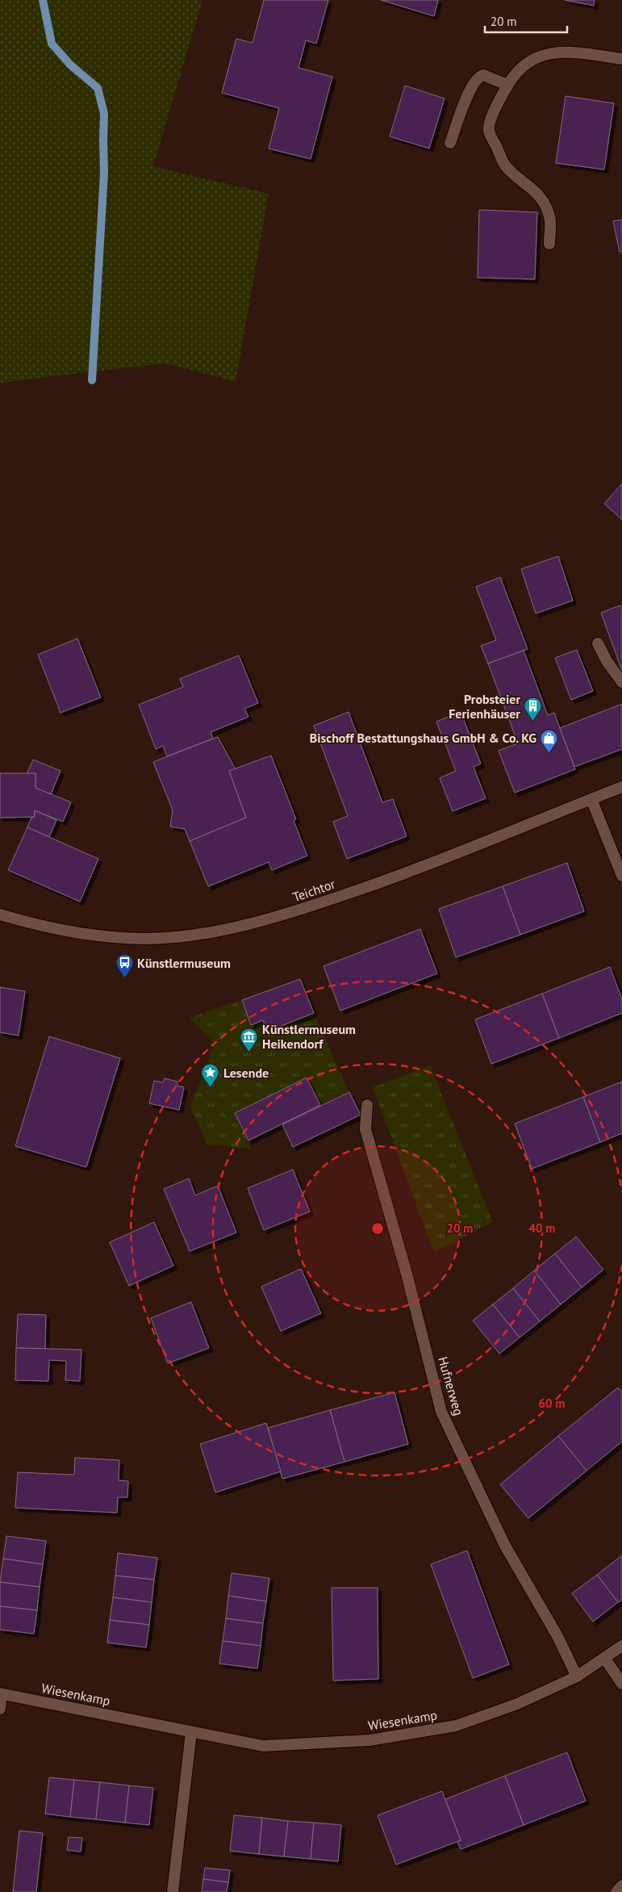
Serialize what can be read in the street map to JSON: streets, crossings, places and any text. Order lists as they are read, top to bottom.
{
  "streets": {
    "street": ["Teichtor", "Hufnerweg", "Wiesenkamp"]
  },
  "crossings": [
    ["Hufnerweg", "Wiesenkamp"]
  ],
  "places": {
    "building": ["Probsteier Ferienhäuser"],
    "shop": ["Bischoff Bestattungshaus GmbH & Co. KG"],
    "bus stop": ["Künstlermuseum"],
    "museum": ["Künstlermuseum Heikendorf"],
    "place": ["Lesende"]
  },
  "scale_bar": "20 m",
  "rings": ["20 m", "40 m", "60 m"]
}
